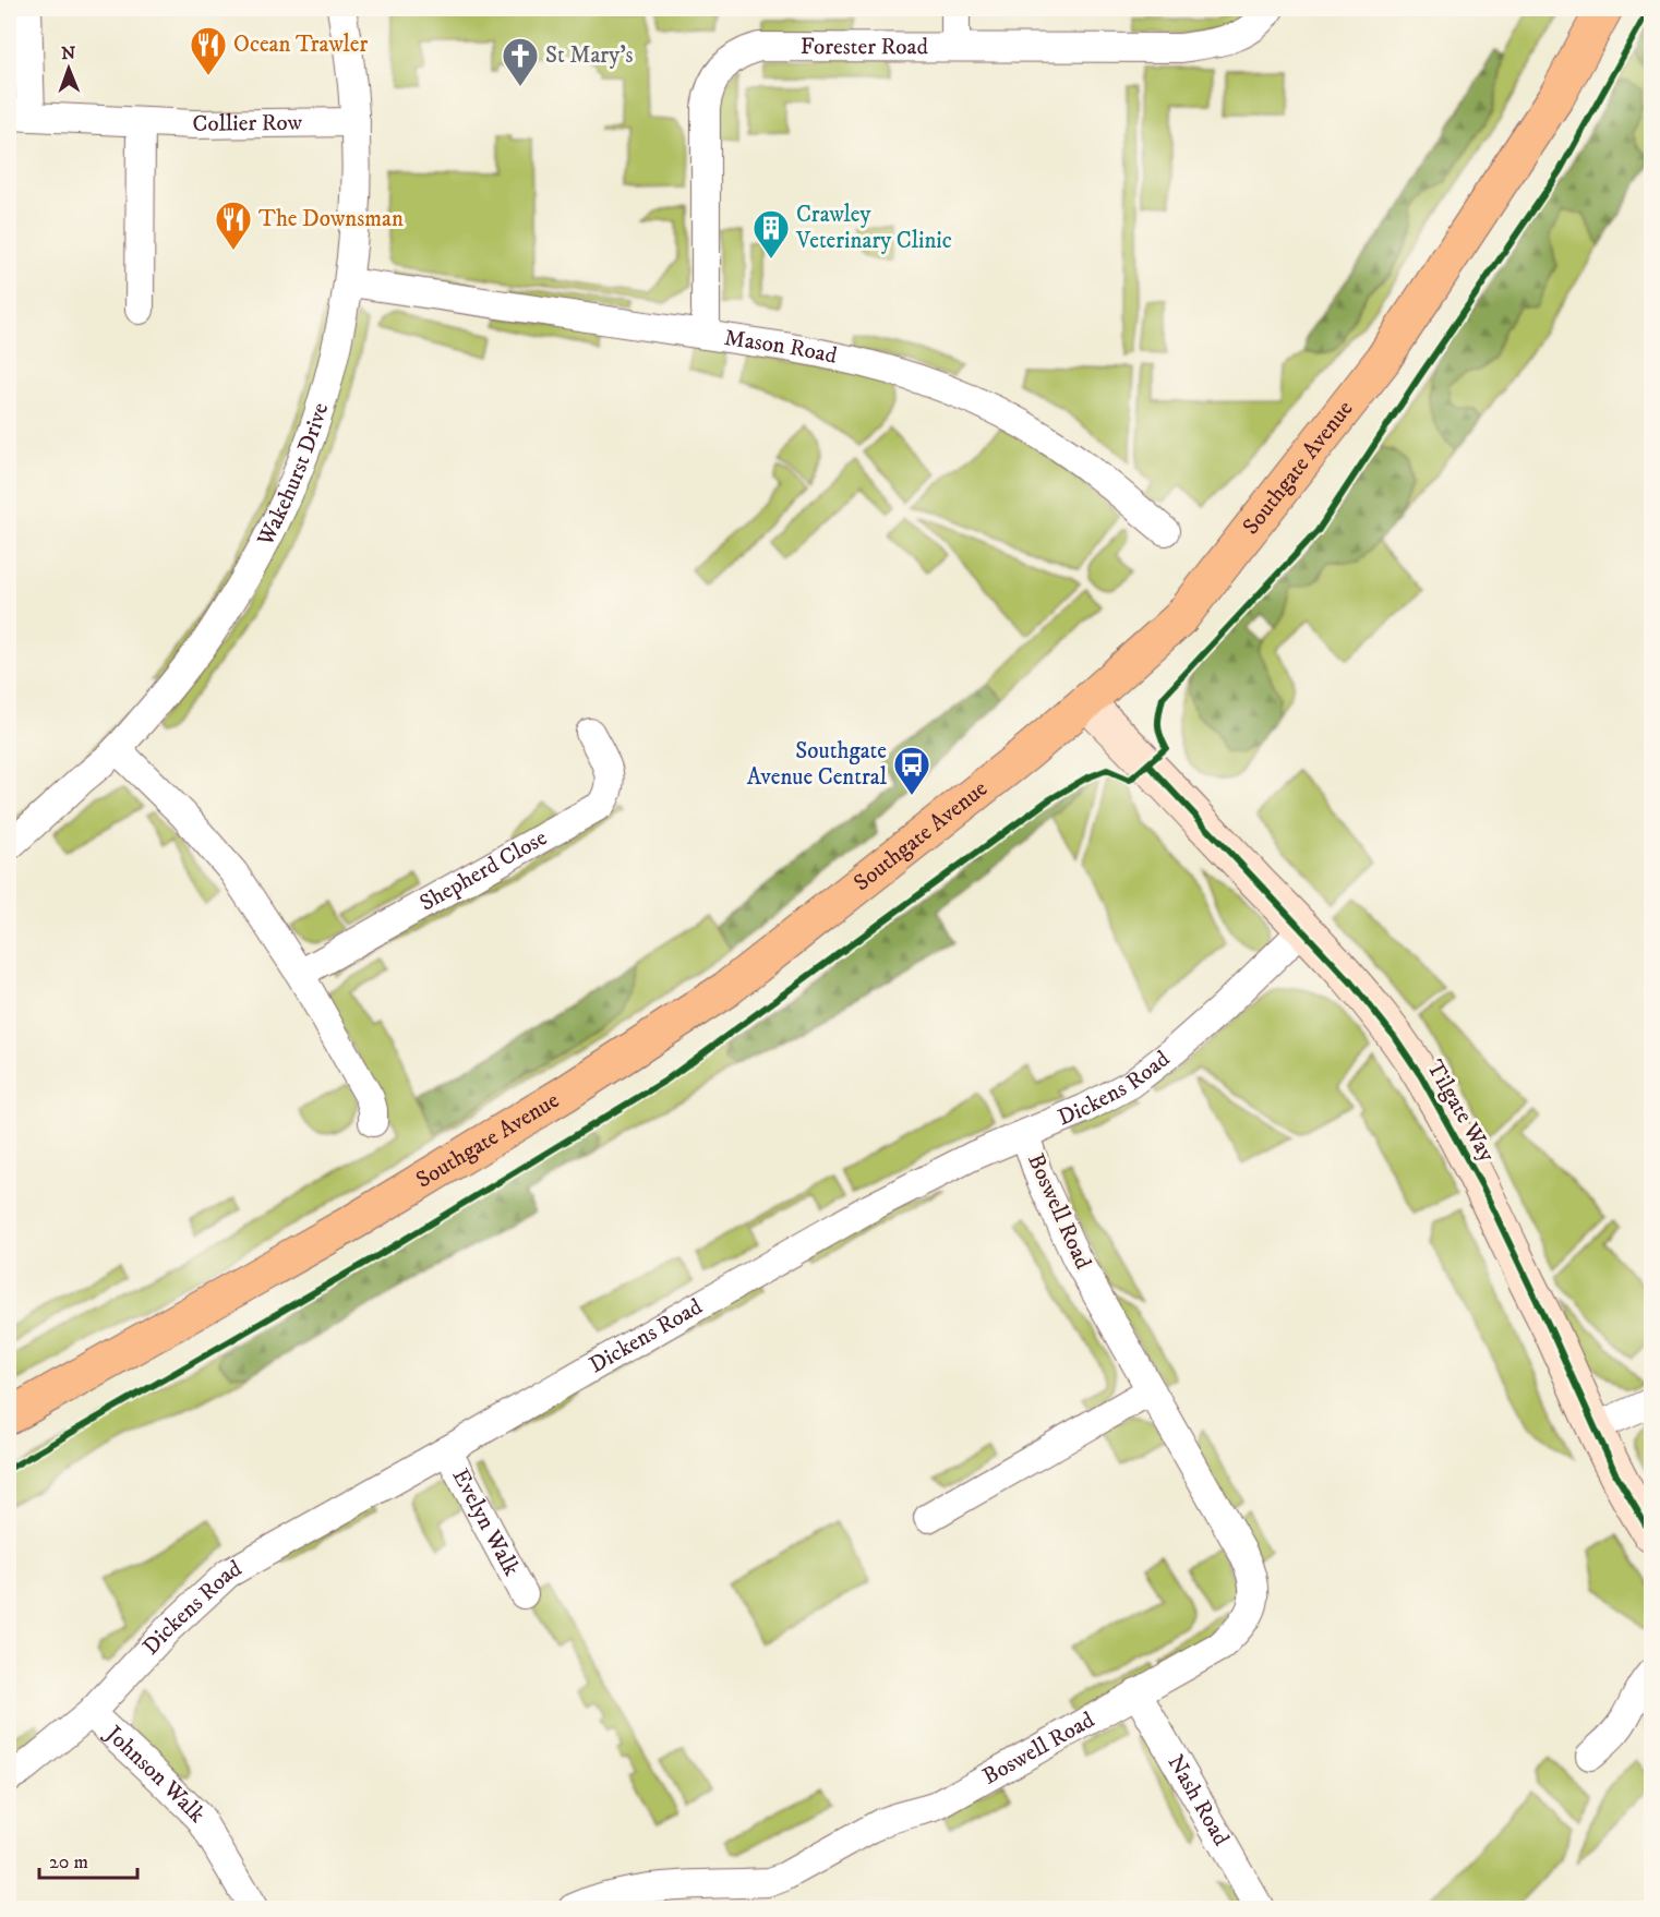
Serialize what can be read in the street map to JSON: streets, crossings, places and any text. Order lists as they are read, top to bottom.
{
  "streets": {
    "main road": ["Southgate Avenue"],
    "street": [
      "Forester Road",
      "Collier Row",
      "Mason Road",
      "Wakehurst Drive",
      "Shepherd Close",
      "Dickens Road",
      "Tilgate Way",
      "Boswell Road",
      "Evelyn Walk",
      "Johnson Walk",
      "Nash Road"
    ]
  },
  "crossings": [
    ["Forester Road", "Mason Road"],
    ["Collier Row", "Wakehurst Drive"],
    ["Mason Road", "Wakehurst Drive"],
    ["Southgate Avenue", "Tilgate Way"],
    ["Dickens Road", "Tilgate Way"],
    ["Dickens Road", "Boswell Road"],
    ["Dickens Road", "Evelyn Walk"],
    ["Dickens Road", "Johnson Walk"],
    ["Boswell Road", "Nash Road"]
  ],
  "places": {
    "restaurant": ["Ocean Trawler", "The Downsman"],
    "church": ["St Mary's"],
    "building": ["Crawley Veterinary Clinic"],
    "bus stop": ["Southgate Avenue Central"]
  },
  "scale_bar": "20 m",
  "north": "top"
}
